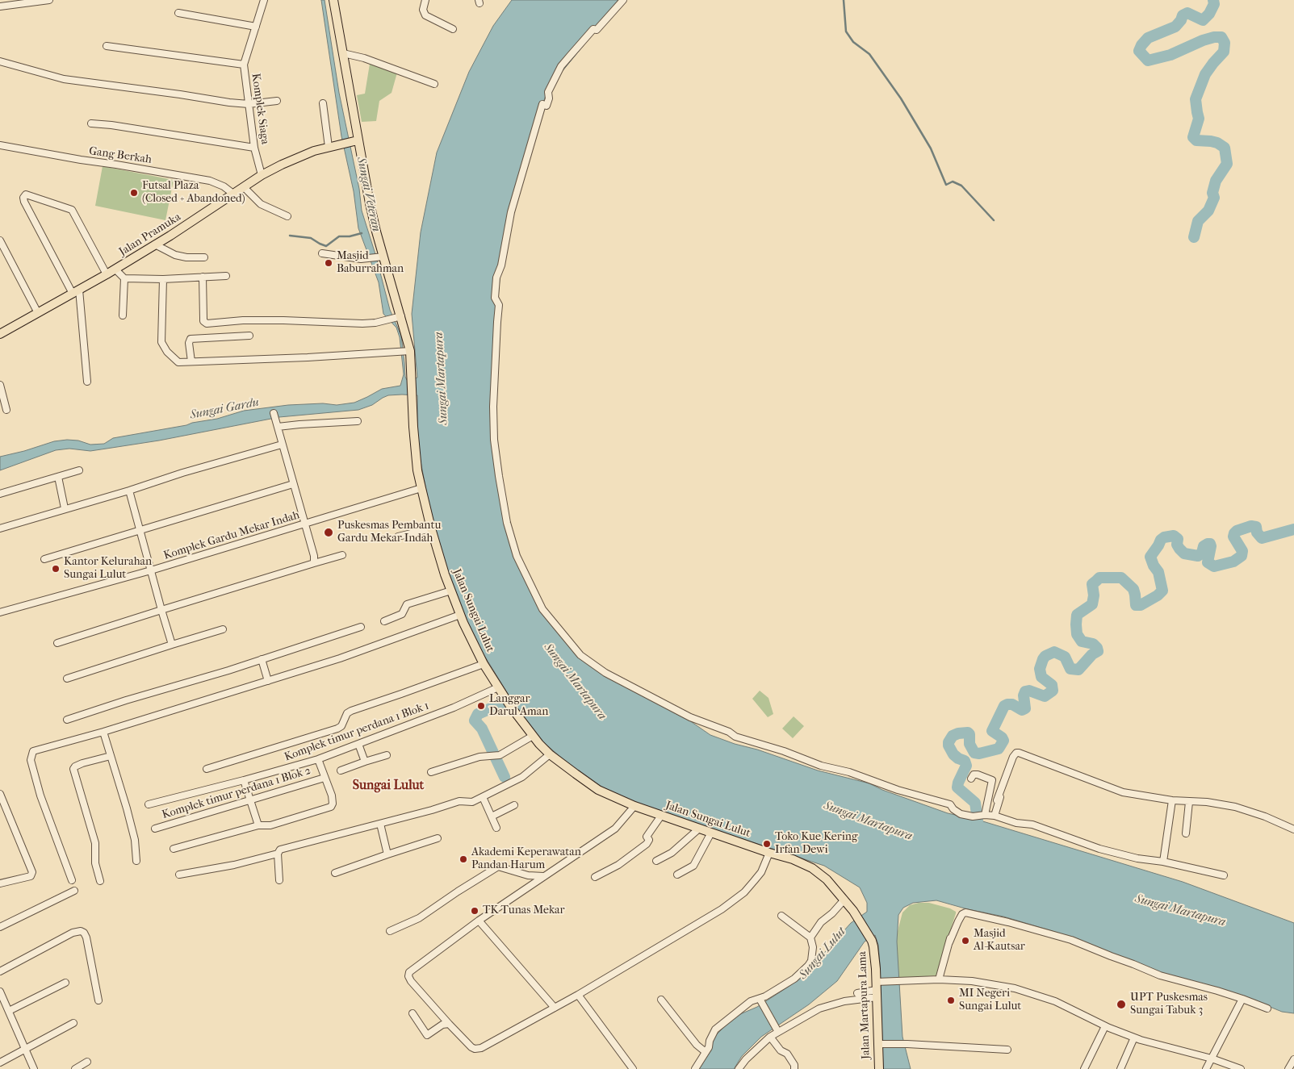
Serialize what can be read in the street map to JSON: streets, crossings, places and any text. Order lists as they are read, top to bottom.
{
  "streets": {
    "main road": ["Jalan Pramuka", "Jalan Sungai Lulut", "Jalan Martapura Lama"],
    "street": [
      "Komplek Siaga",
      "Gang Berkah",
      "Komplek Gardu Mekar Indah",
      "Komplek timur perdana 1 Blok 1",
      "Komplek timur perdana 1 Blok 2"
    ]
  },
  "crossings": [
    ["Komplek Siaga", "Jalan Pramuka"],
    ["Gang Berkah", "Jalan Pramuka"],
    ["Jalan Pramuka", "Jalan Sungai Lulut"],
    ["Komplek Gardu Mekar Indah", "Jalan Sungai Lulut"],
    ["Jalan Sungai Lulut", "Komplek timur perdana 1 Blok 1"],
    ["Jalan Sungai Lulut", "Jalan Martapura Lama"]
  ],
  "districts": ["Sungai Lulut"],
  "water": [
    "Sungai Veteran",
    "Sungai Martapura",
    "Sungai Gardu",
    "Sungai Lulut"
  ],
  "places": [
    "Futsal Plaza (Closed + Abandoned)",
    "Masjid Baburrahman",
    "Puskesmas Pembantu Gardu Mekar Indah",
    "Kantor Kelurahan Sungai Lulut",
    "Langgar Darul Aman",
    "Toko Kue Kering Irfan Dewi",
    "Akademi Keperawatan Pandan Harum",
    "TK Tunas Mekar",
    "Masjid Al-Kautsar",
    "MI Negeri Sungai Lulut",
    "UPT Puskesmas Sungai Tabuk 3"
  ]
}
